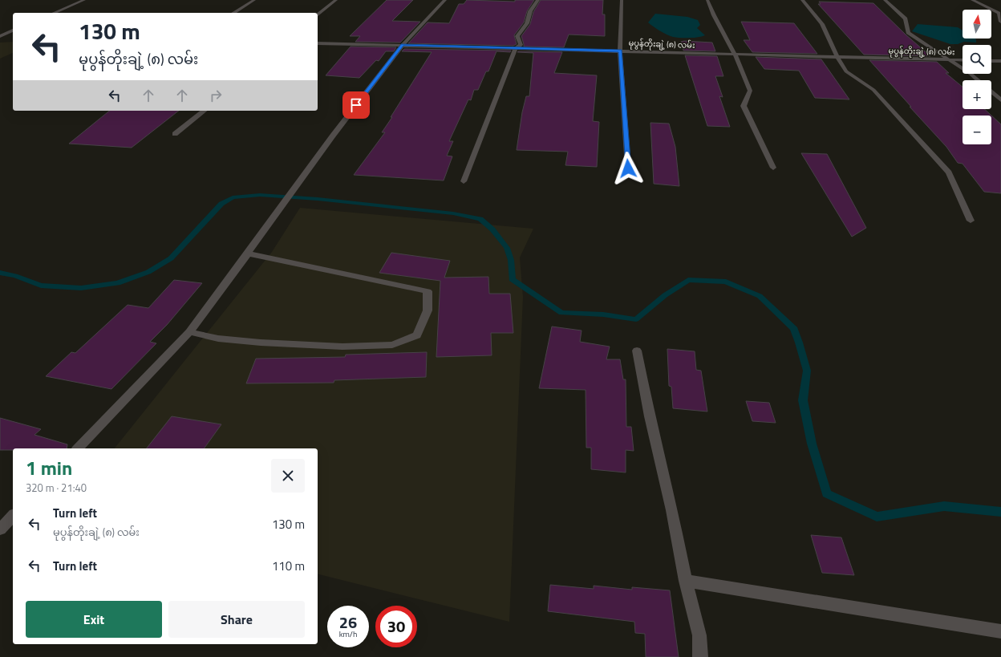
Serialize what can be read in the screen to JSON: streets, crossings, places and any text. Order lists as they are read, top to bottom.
{
  "streets": {
    "street": ["မုပွန်တိုးချဲ့ (၈) လမ်း"]
  },
  "north": "top",
  "page": {
    "map_buttons": ["+", "−"],
    "turn": ["130 m", "မုပွန်တိုးချဲ့ (၈) လမ်း"],
    "heading": ["1 min", "320 m · 21:40"],
    "list": [
      {
        "name": "Turn left",
        "note": "မုပွန်တိုးချဲ့ (၈) လမ်း",
        "value": "130 m"
      },
      {
        "name": "Turn left",
        "value": "110 m"
      }
    ],
    "buttons": ["Exit", "Share"],
    "speed": "26 km/h",
    "limit": "30"
  }
}
